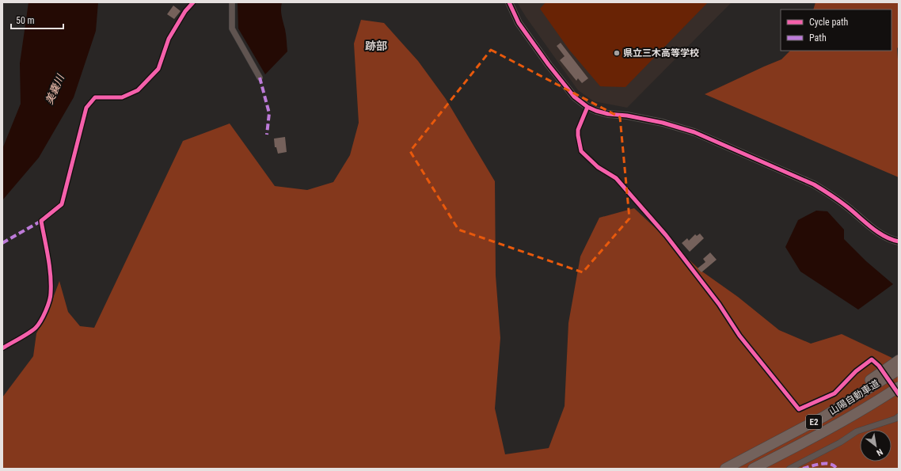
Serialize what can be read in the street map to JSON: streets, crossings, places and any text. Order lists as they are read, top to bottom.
{
  "streets": {
    "highway": ["山陽自動車道", "E2"]
  },
  "districts": ["跡部"],
  "water": ["美嚢川"],
  "places": ["県立三木高等学校"],
  "legend": ["Cycle path", "Path"],
  "scale_bar": "50 m",
  "north": "bottom right"
}
